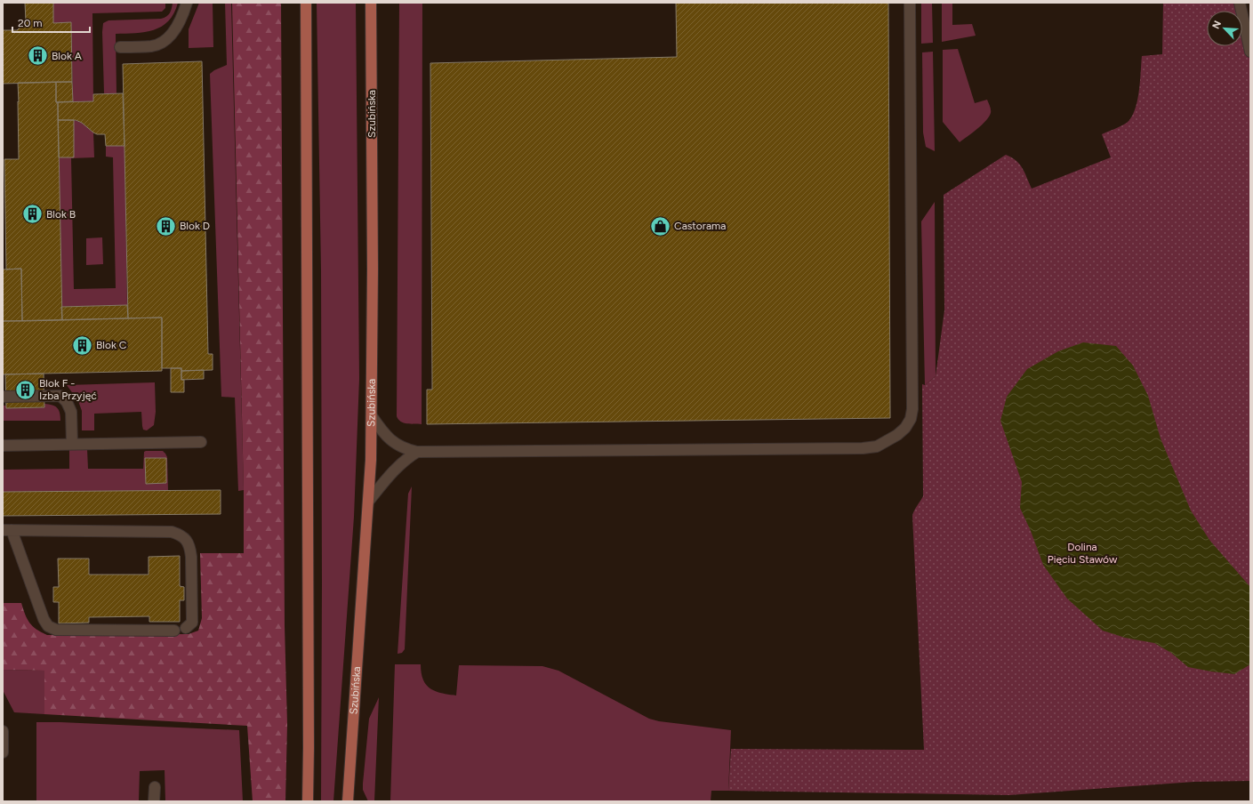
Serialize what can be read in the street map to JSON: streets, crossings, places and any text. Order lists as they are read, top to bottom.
{
  "streets": {
    "main road": ["Szubińska"]
  },
  "parks": ["Dolina Pięciu Stawów"],
  "places": {
    "building": [
      "Blok A",
      "Blok B",
      "Blok D",
      "Blok C",
      "Blok F - Izba Przyjęć"
    ],
    "shop": ["Castorama"]
  },
  "scale_bar": "20 m",
  "north": "top left"
}
